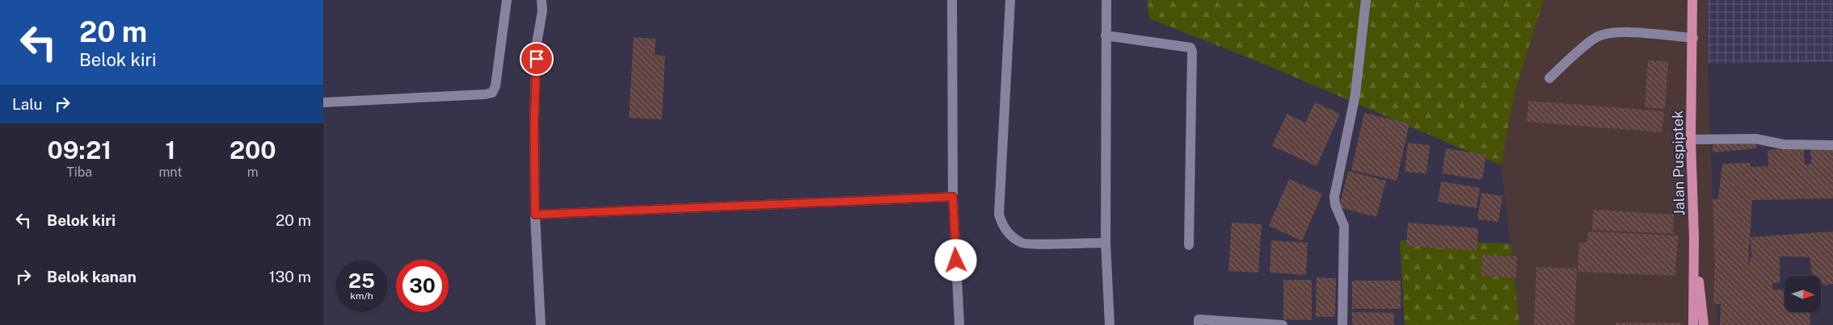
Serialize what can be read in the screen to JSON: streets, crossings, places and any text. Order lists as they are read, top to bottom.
{
  "streets": {
    "main road": ["Jalan Puspiptek"]
  },
  "north": "right",
  "page": {
    "turn": ["20 m", "Belok kiri"],
    "then": "Lalu",
    "eta": [
      "09:21",
      "Tiba",
      "1",
      "mnt",
      "200",
      "m"
    ],
    "list": [
      {
        "name": "Belok kiri",
        "value": "20 m"
      },
      {
        "name": "Belok kanan",
        "value": "130 m"
      }
    ],
    "speed": "25 km/h",
    "limit": "30"
  }
}
